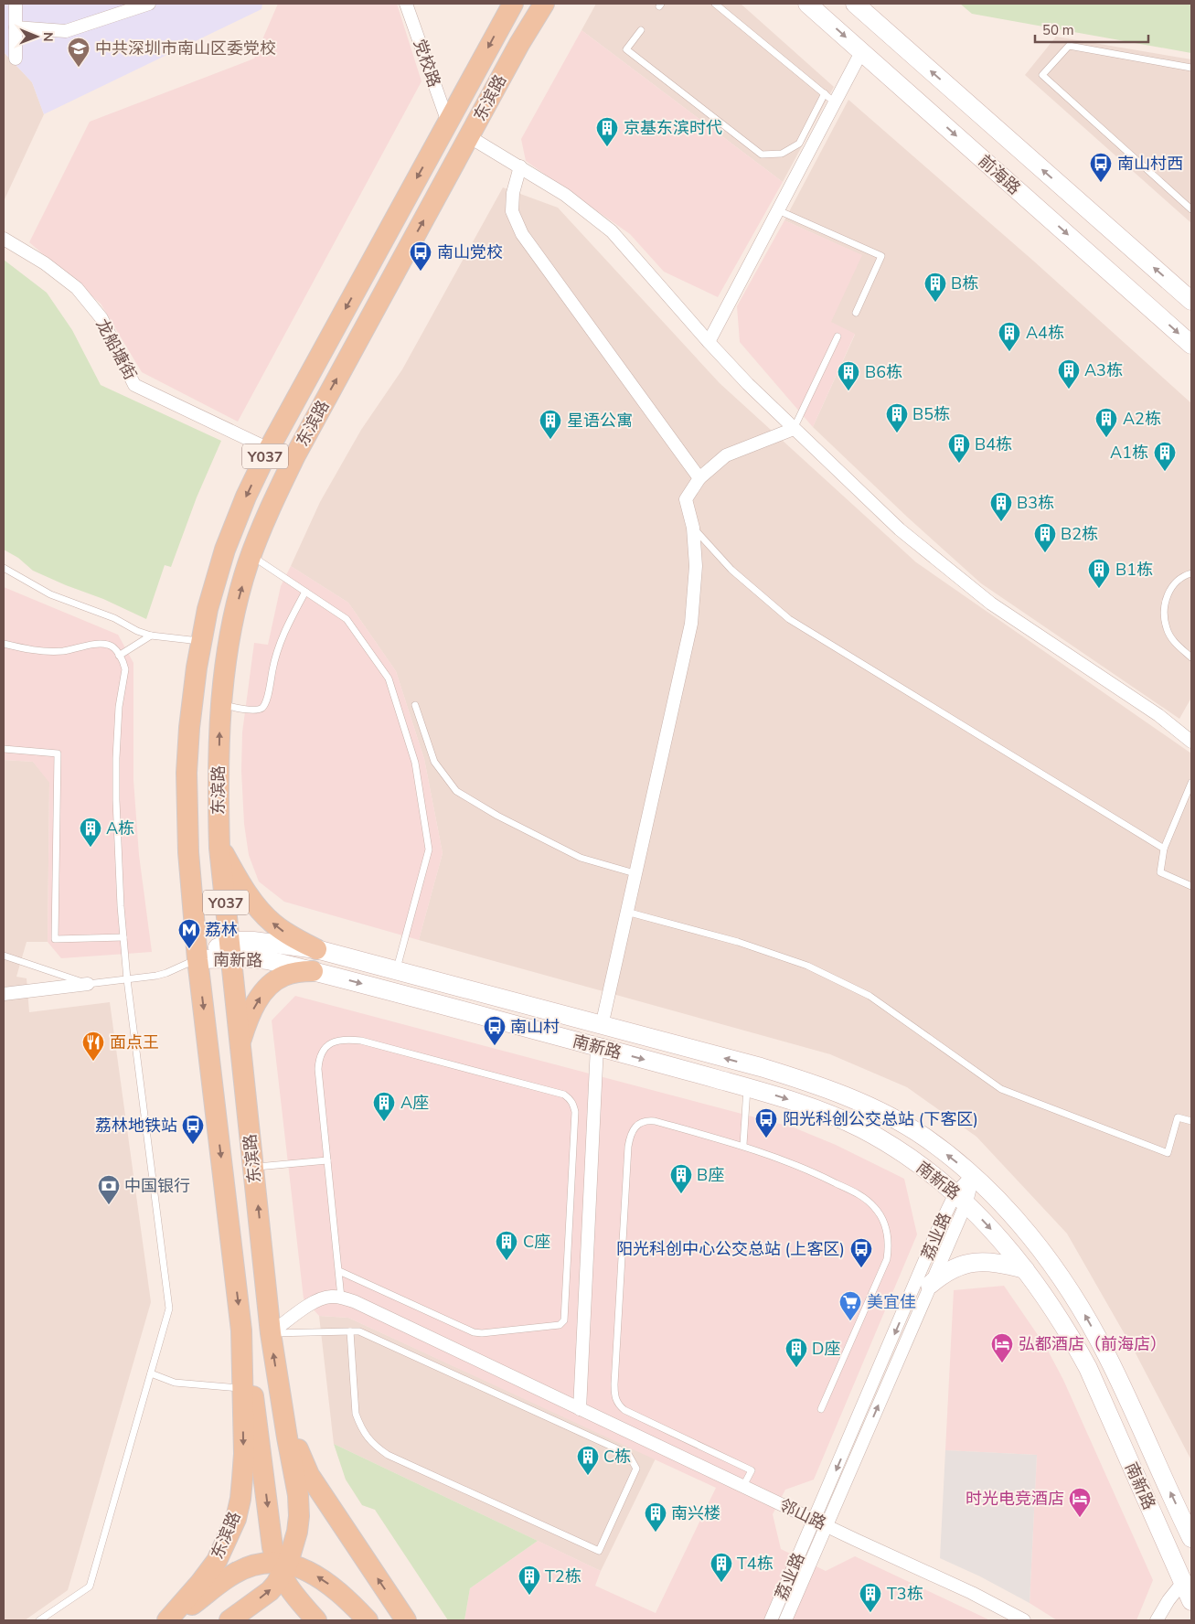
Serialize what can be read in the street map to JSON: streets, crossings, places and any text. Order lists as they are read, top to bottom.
{
  "streets": {
    "main road": [
      "东滨路",
      "前海路",
      "Y037",
      "南新路"
    ],
    "street": [
      "党校路",
      "龙船塘街",
      "荔业路",
      "邻山路"
    ]
  },
  "crossings": [
    ["党校路", "东滨路"],
    ["东滨路", "龙船塘街"],
    ["东滨路", "南新路"],
    ["南新路", "荔业路"],
    ["荔业路", "邻山路"]
  ],
  "places": {
    "school or university": ["中共深圳市南山区委党校"],
    "building": [
      "京基东滨时代",
      "B栋",
      "A4栋",
      "A3栋",
      "B6栋",
      "B5栋",
      "A2栋",
      "星语公寓",
      "B4栋",
      "A1栋",
      "B3栋",
      "B2栋",
      "B1栋",
      "A栋",
      "A座",
      "B座",
      "C座",
      "D座",
      "C栋",
      "南兴楼",
      "T4栋",
      "T2栋",
      "T3栋"
    ],
    "bus stop": [
      "南山村西",
      "南山党校",
      "南山村",
      "阳光科创公交总站 (下客区)",
      "荔林地铁站",
      "阳光科创中心公交总站 (上客区)"
    ],
    "metro station": ["荔林"],
    "restaurant": ["面点王"],
    "bank": ["中国银行"],
    "supermarket": ["美宜佳"],
    "hotel": ["弘都酒店（前海店）", "时光电竞酒店"]
  },
  "scale_bar": "50 m",
  "north": "right"
}
